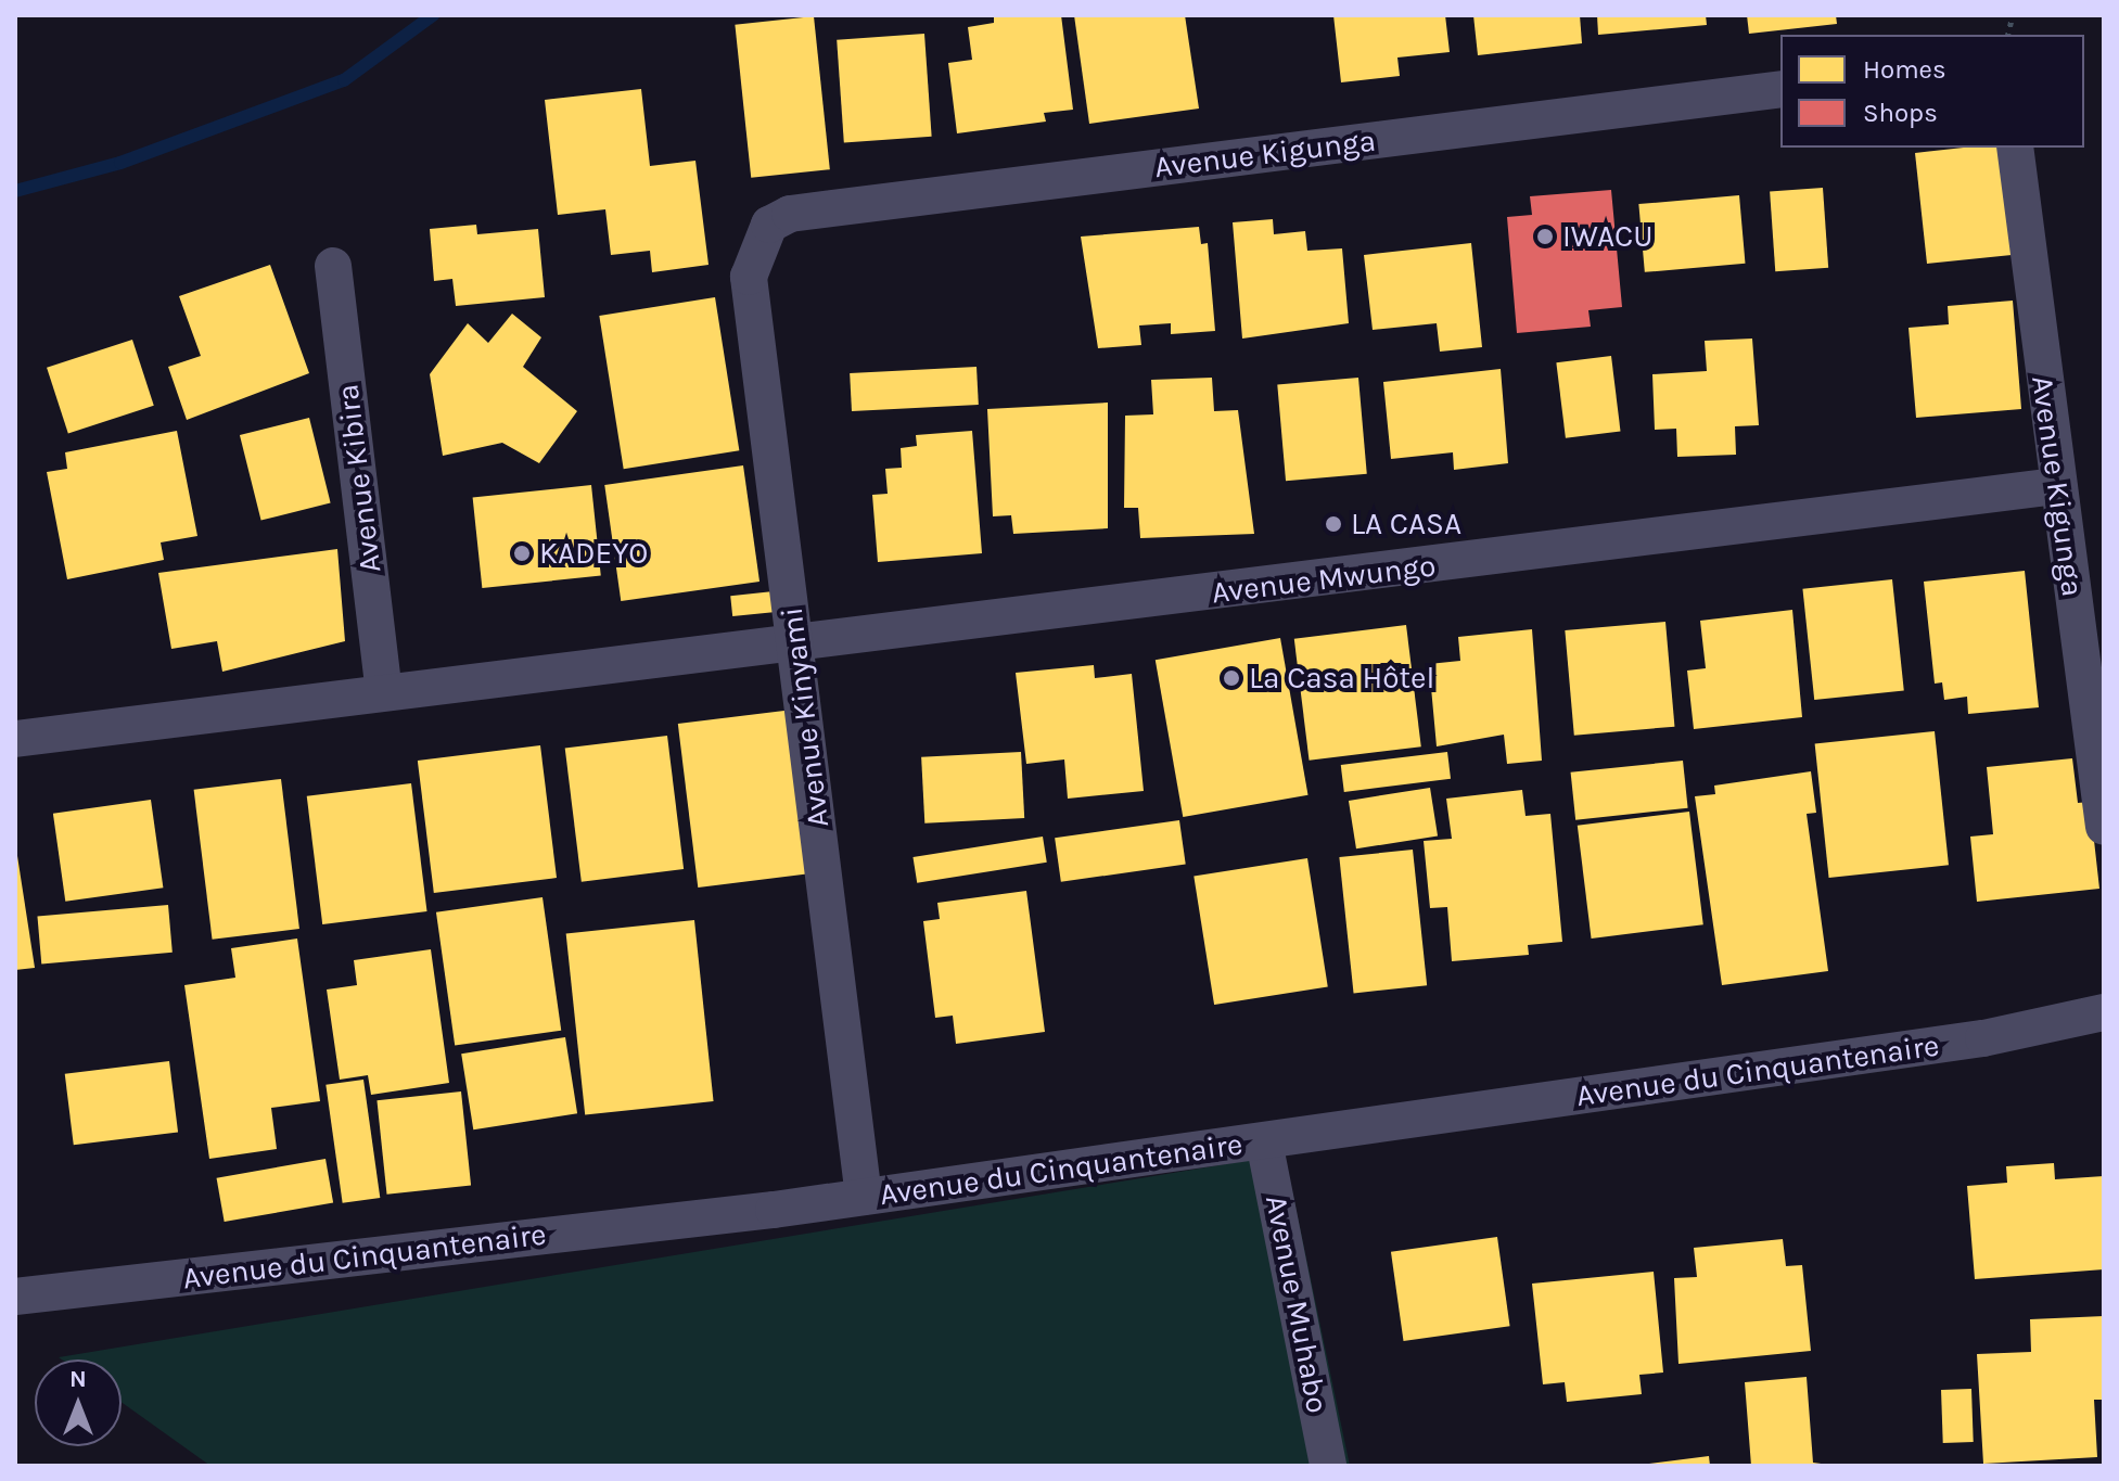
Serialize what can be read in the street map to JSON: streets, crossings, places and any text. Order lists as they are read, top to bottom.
{
  "streets": {
    "street": [
      "Avenue Kigunga",
      "Avenue Kibira",
      "Avenue Mwungo",
      "Avenue Kinyami",
      "Avenue du Cinquantenaire",
      "Avenue Muhabo"
    ]
  },
  "crossings": [
    ["Avenue Kigunga", "Avenue Mwungo"],
    ["Avenue Kigunga", "Avenue Kinyami"],
    ["Avenue Kibira", "Avenue Mwungo"],
    ["Avenue Mwungo", "Avenue Kinyami"],
    ["Avenue Kinyami", "Avenue du Cinquantenaire"],
    ["Avenue du Cinquantenaire", "Avenue Muhabo"]
  ],
  "places": [
    "IWACU",
    "LA CASA",
    "KADEYO",
    "La Casa Hôtel"
  ],
  "legend": ["Homes", "Shops"],
  "north": "top"
}
